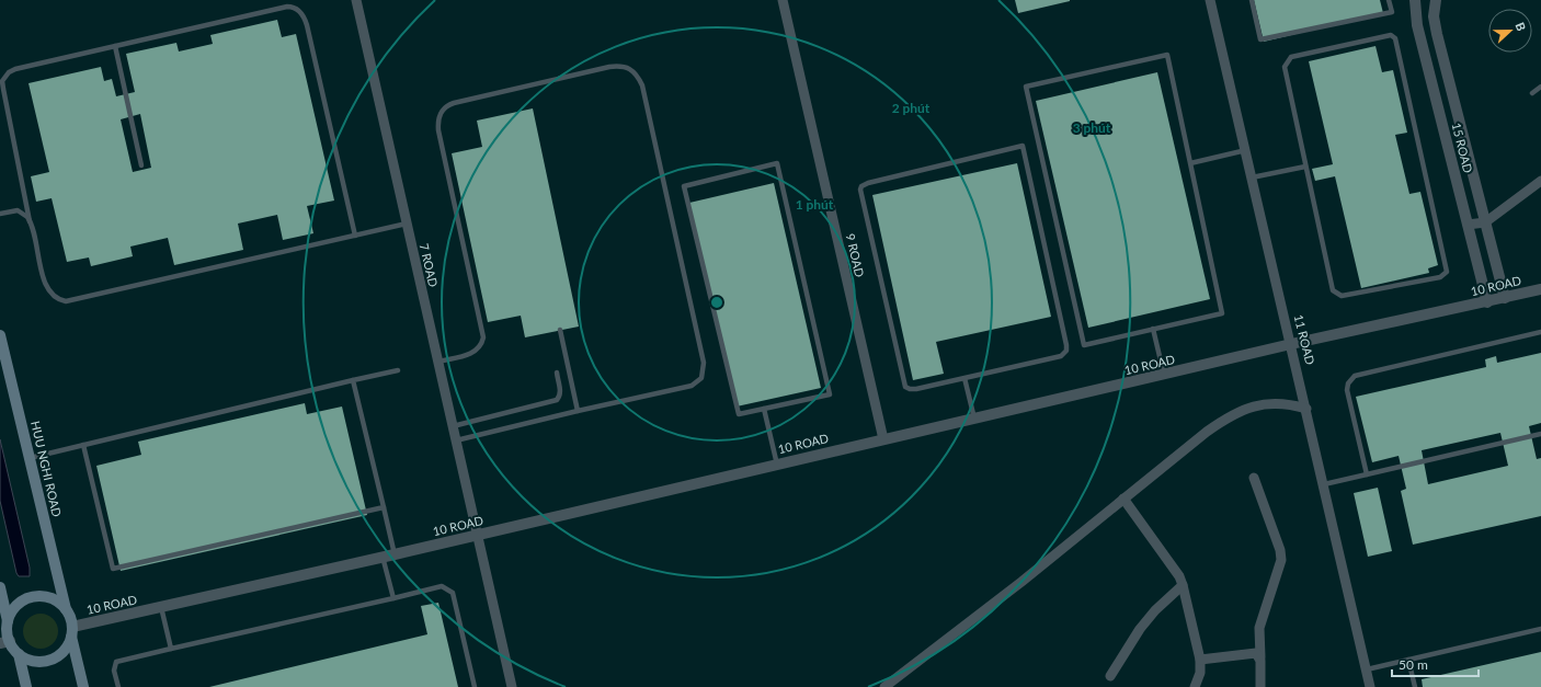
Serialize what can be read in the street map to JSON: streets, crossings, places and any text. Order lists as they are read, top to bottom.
{
  "streets": {
    "main road": ["HUU NGHI ROAD"],
    "street": [
      "15 ROAD",
      "9 ROAD",
      "7 ROAD",
      "10 ROAD",
      "11 ROAD"
    ]
  },
  "crossings": [
    ["15 ROAD", "10 ROAD"],
    ["9 ROAD", "10 ROAD"],
    ["7 ROAD", "10 ROAD"],
    ["10 ROAD", "11 ROAD"],
    ["10 ROAD", "HUU NGHI ROAD"]
  ],
  "scale_bar": "50 m",
  "north": "right",
  "rings": ["2 phút", "3 phút", "1 phút"]
}
